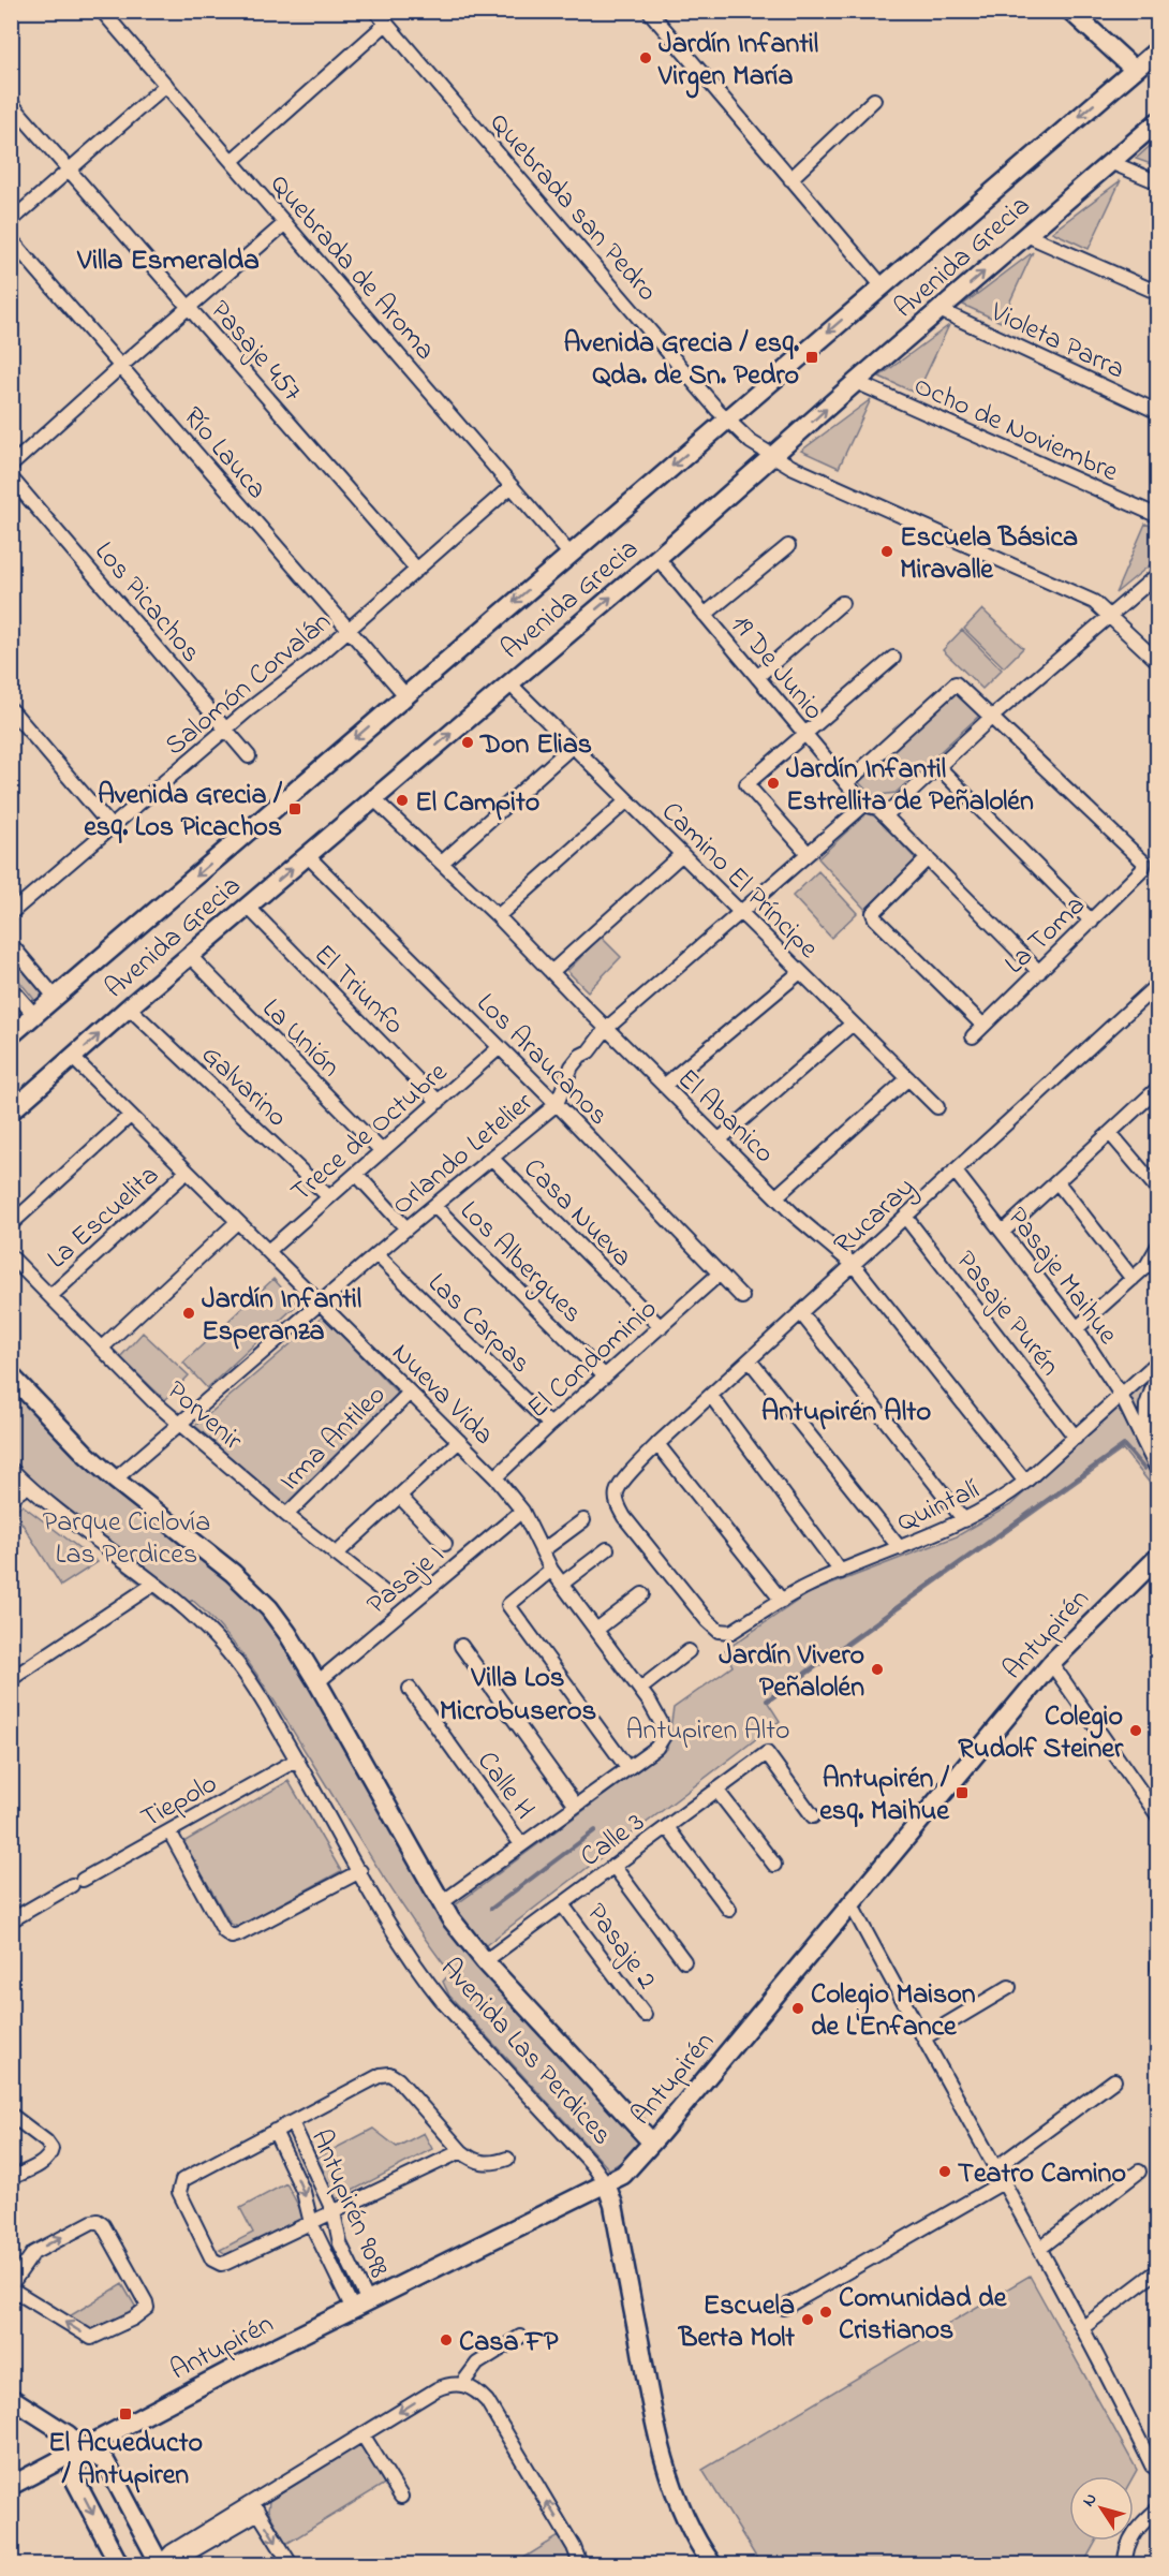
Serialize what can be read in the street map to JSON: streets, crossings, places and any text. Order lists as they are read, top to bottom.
{
  "streets": {
    "street": [
      "Quebrada san Pedro",
      "Avenida Grecia",
      "Quebrada de Aroma",
      "Violeta Parra",
      "Pasaje 457",
      "Ocho de Noviembre",
      "Río Lauca",
      "Los Picachos",
      "19 De Junio",
      "Salomón Corvalán",
      "Camino El Príncipe",
      "La Toma",
      "El Triunfo",
      "La Unión",
      "Los Araucanos",
      "Galvarino",
      "El Abanico",
      "Trece de Octubre",
      "Orlando Letelier",
      "Casa Nueva",
      "Rucaray",
      "La Escuelita",
      "Los Albergues",
      "Pasaje Maihue",
      "Pasaje Purén",
      "Las Carpas",
      "El Condominio",
      "Nueva Vida",
      "Porvenir",
      "Irma Antileo",
      "Quintalí",
      "Pasaje I",
      "Antupirén",
      "Calle H",
      "Tiepolo",
      "Calle 3",
      "Pasaje 2",
      "Avenida Las Perdices",
      "Antupirén 9098"
    ]
  },
  "crossings": [
    ["Quebrada san Pedro", "Avenida Grecia"],
    ["Avenida Grecia", "Quebrada de Aroma"],
    ["Avenida Grecia", "Violeta Parra"],
    ["Avenida Grecia", "Ocho de Noviembre"],
    ["Avenida Grecia", "Río Lauca"],
    ["Avenida Grecia", "19 De Junio"],
    ["Avenida Grecia", "Camino El Príncipe"],
    ["Avenida Grecia", "El Triunfo"],
    ["Avenida Grecia", "La Unión"],
    ["Avenida Grecia", "Los Araucanos"],
    ["Avenida Grecia", "Galvarino"],
    ["Avenida Grecia", "El Abanico"],
    ["Avenida Grecia", "Nueva Vida"],
    ["Quebrada de Aroma", "Salomón Corvalán"],
    ["Pasaje 457", "Salomón Corvalán"],
    ["Río Lauca", "Salomón Corvalán"],
    ["Los Picachos", "Salomón Corvalán"],
    ["19 De Junio", "Orlando Letelier"],
    ["Camino El Príncipe", "Orlando Letelier"],
    ["El Triunfo", "Trece de Octubre"],
    ["La Unión", "Trece de Octubre"],
    ["Los Araucanos", "Trece de Octubre"],
    ["Los Araucanos", "Orlando Letelier"],
    ["Los Araucanos", "El Condominio"],
    ["Galvarino", "Trece de Octubre"],
    ["El Abanico", "Orlando Letelier"],
    ["El Abanico", "Rucaray"],
    ["El Abanico", "Quintalí"],
    ["Trece de Octubre", "Nueva Vida"],
    ["Orlando Letelier", "Casa Nueva"],
    ["Orlando Letelier", "Los Albergues"],
    ["Orlando Letelier", "Las Carpas"],
    ["Orlando Letelier", "Nueva Vida"],
    ["Orlando Letelier", "Porvenir"],
    ["Orlando Letelier", "Avenida Las Perdices"],
    ["Casa Nueva", "El Condominio"],
    ["Rucaray", "Pasaje Maihue"],
    ["Rucaray", "Pasaje Purén"],
    ["Rucaray", "Quintalí"],
    ["La Escuelita", "Nueva Vida"],
    ["La Escuelita", "Porvenir"],
    ["Los Albergues", "El Condominio"],
    ["Pasaje Maihue", "Quintalí"],
    ["Pasaje Purén", "Quintalí"],
    ["Las Carpas", "El Condominio"],
    ["El Condominio", "Nueva Vida"],
    ["Nueva Vida", "Irma Antileo"],
    ["Nueva Vida", "Pasaje I"],
    ["Nueva Vida", "Calle 3"],
    ["Porvenir", "Irma Antileo"],
    ["Pasaje I", "Avenida Las Perdices"],
    ["Antupirén", "Avenida Las Perdices"],
    ["Antupirén", "Antupirén 9098"],
    ["Calle H", "Calle 3"],
    ["Tiepolo", "Avenida Las Perdices"],
    ["Calle 3", "Pasaje 2"],
    ["Calle 3", "Avenida Las Perdices"]
  ],
  "districts": ["Villa Esmeralda", "Antupirén Alto", "Villa Los Microbuseros"],
  "parks": ["Parque Ciclovía Las Perdices", "Antupiren Alto"],
  "places": {
    "other": [
      "Jardín Infantil Virgen María",
      "Escuela Básica Miravalle",
      "Don Elias",
      "Jardín Infantil Estrellita de Peñalolén",
      "El Campito",
      "Jardín Infantil Esperanza",
      "Jardín Vivero Peñalolén",
      "Colegio Rudolf Steiner",
      "Colegio Maison de L'Enfance",
      "Teatro Camino",
      "Comunidad de Cristianos",
      "Escuela Berta Molt",
      "Casa FP"
    ],
    "transit": [
      "Avenida Grecia / esq. Qda. de Sn. Pedro",
      "Avenida Grecia / esq. Los Picachos",
      "Antupirén / esq. Maihue",
      "El Acueducto / Antupiren"
    ]
  },
  "north": "top left"
}
